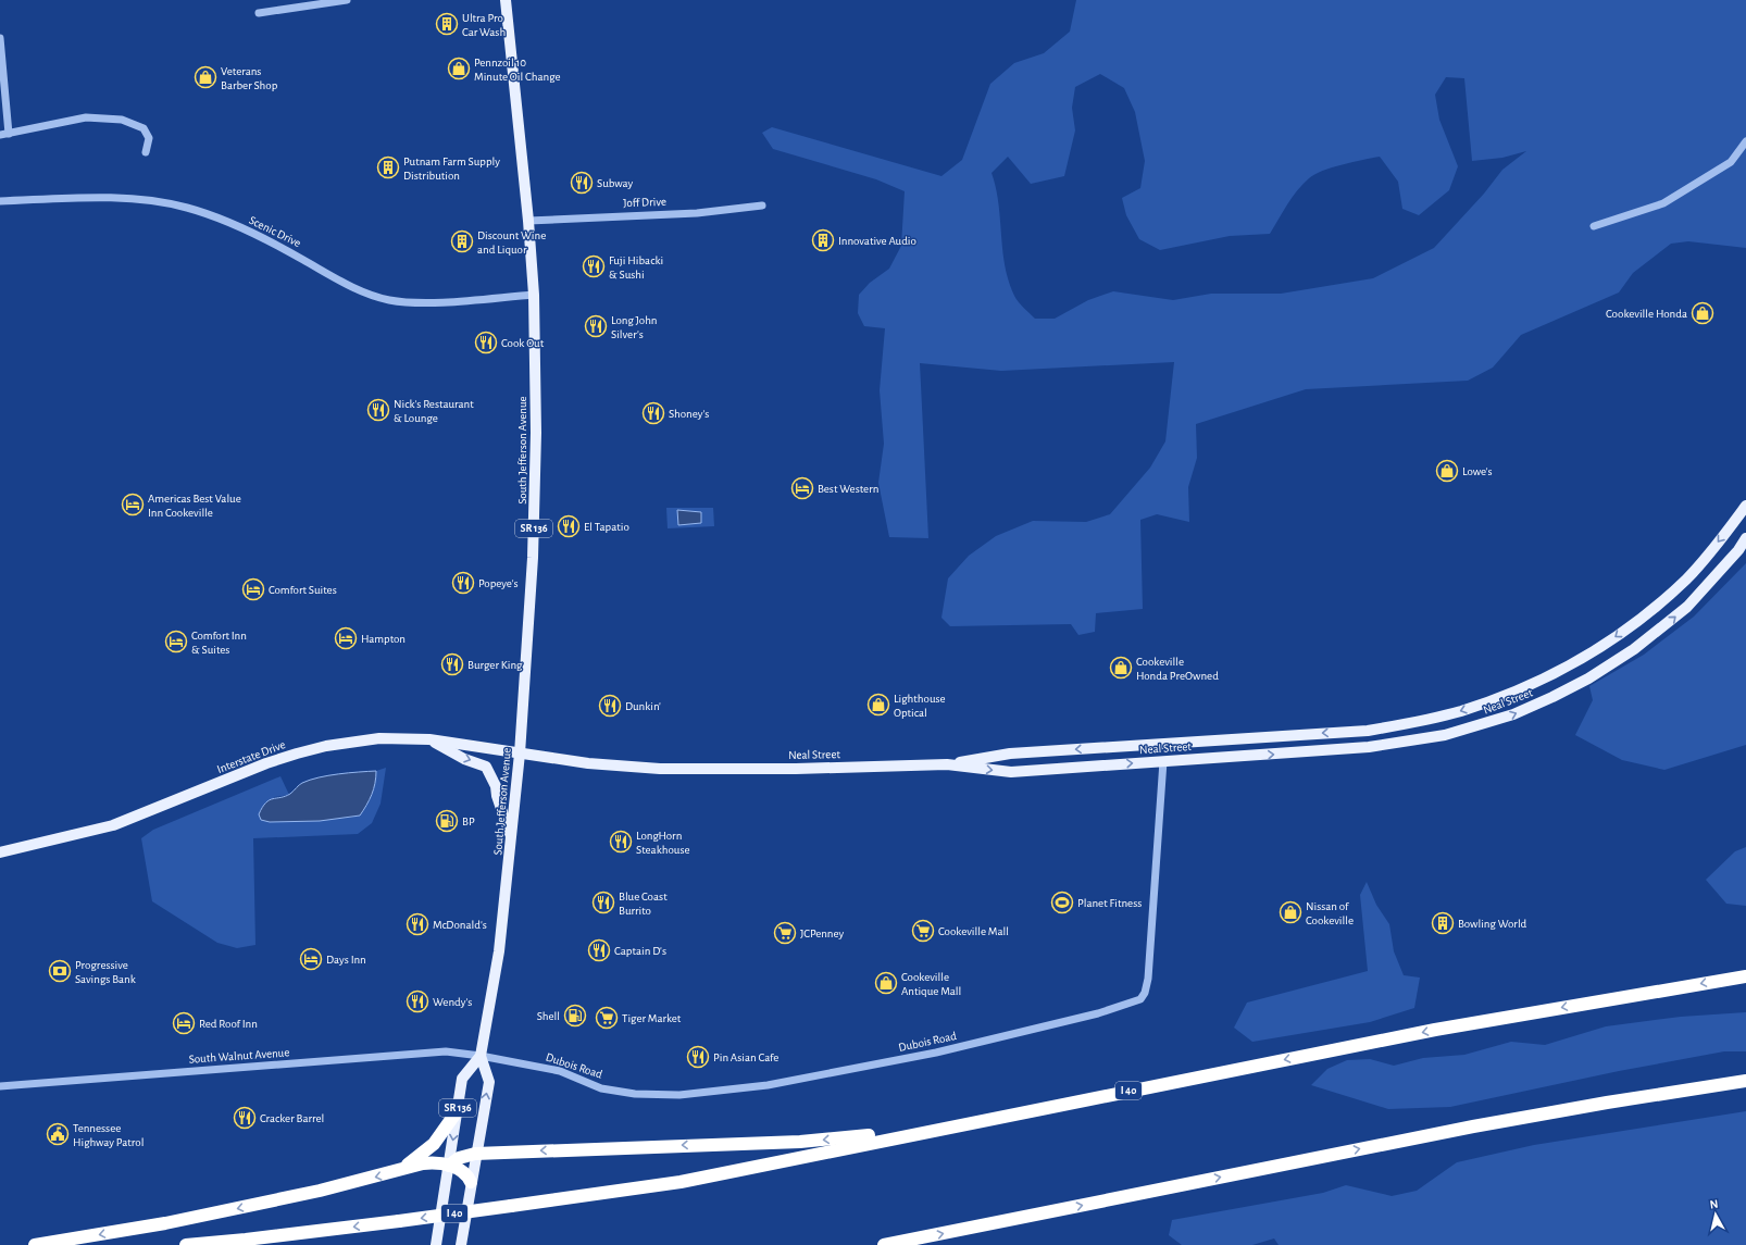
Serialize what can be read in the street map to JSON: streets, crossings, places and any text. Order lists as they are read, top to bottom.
{
  "streets": {
    "highway": ["I 40"],
    "main road": [
      "South Jefferson Avenue",
      "SR 136",
      "Neal Street",
      "Interstate Drive"
    ],
    "street": [
      "Joff Drive",
      "Scenic Drive",
      "Dubois Road",
      "South Walnut Avenue"
    ]
  },
  "crossings": [
    ["Joff Drive", "South Jefferson Avenue"],
    ["Scenic Drive", "South Jefferson Avenue"],
    ["South Jefferson Avenue", "Neal Street"],
    ["South Jefferson Avenue", "Interstate Drive"],
    ["South Jefferson Avenue", "Dubois Road"],
    ["South Jefferson Avenue", "South Walnut Avenue"],
    ["Neal Street", "Interstate Drive"],
    ["Neal Street", "Dubois Road"],
    ["Dubois Road", "South Walnut Avenue"]
  ],
  "places": {
    "building": [
      "Ultra Pro Car Wash",
      "Putnam Farm Supply Distribution",
      "Innovative Audio",
      "Discount Wine and Liquor",
      "Bowling World"
    ],
    "shop": [
      "Pennzoil 10 Minute Oil Change",
      "Veterans Barber Shop",
      "Cookeville Honda",
      "Lowe's",
      "Cookeville Honda PreOwned",
      "Lighthouse Optical",
      "Nissan of Cookeville",
      "Cookeville Antique Mall"
    ],
    "restaurant": [
      "Subway",
      "Fuji Hibacki & Sushi",
      "Long John Silver's",
      "Cook Out",
      "Nick's Restaurant & Lounge",
      "Shoney's",
      "El Tapatio",
      "Popeye's",
      "Burger King",
      "Dunkin'",
      "LongHorn Steakhouse",
      "Blue Coast Burrito",
      "McDonald's",
      "Captain D's",
      "Wendy's",
      "Pin Asian Cafe",
      "Cracker Barrel"
    ],
    "hotel": [
      "Best Western",
      "Americas Best Value Inn Cookeville",
      "Comfort Suites",
      "Hampton",
      "Comfort Inn & Suites",
      "Days Inn",
      "Red Roof Inn"
    ],
    "fuel station": ["BP", "Shell"],
    "sports": ["Planet Fitness"],
    "supermarket": ["Cookeville Mall", "JCPenney", "Tiger Market"],
    "bank": ["Progressive Savings Bank"],
    "public building": ["Tennessee Highway Patrol"]
  },
  "north": "top"
}
